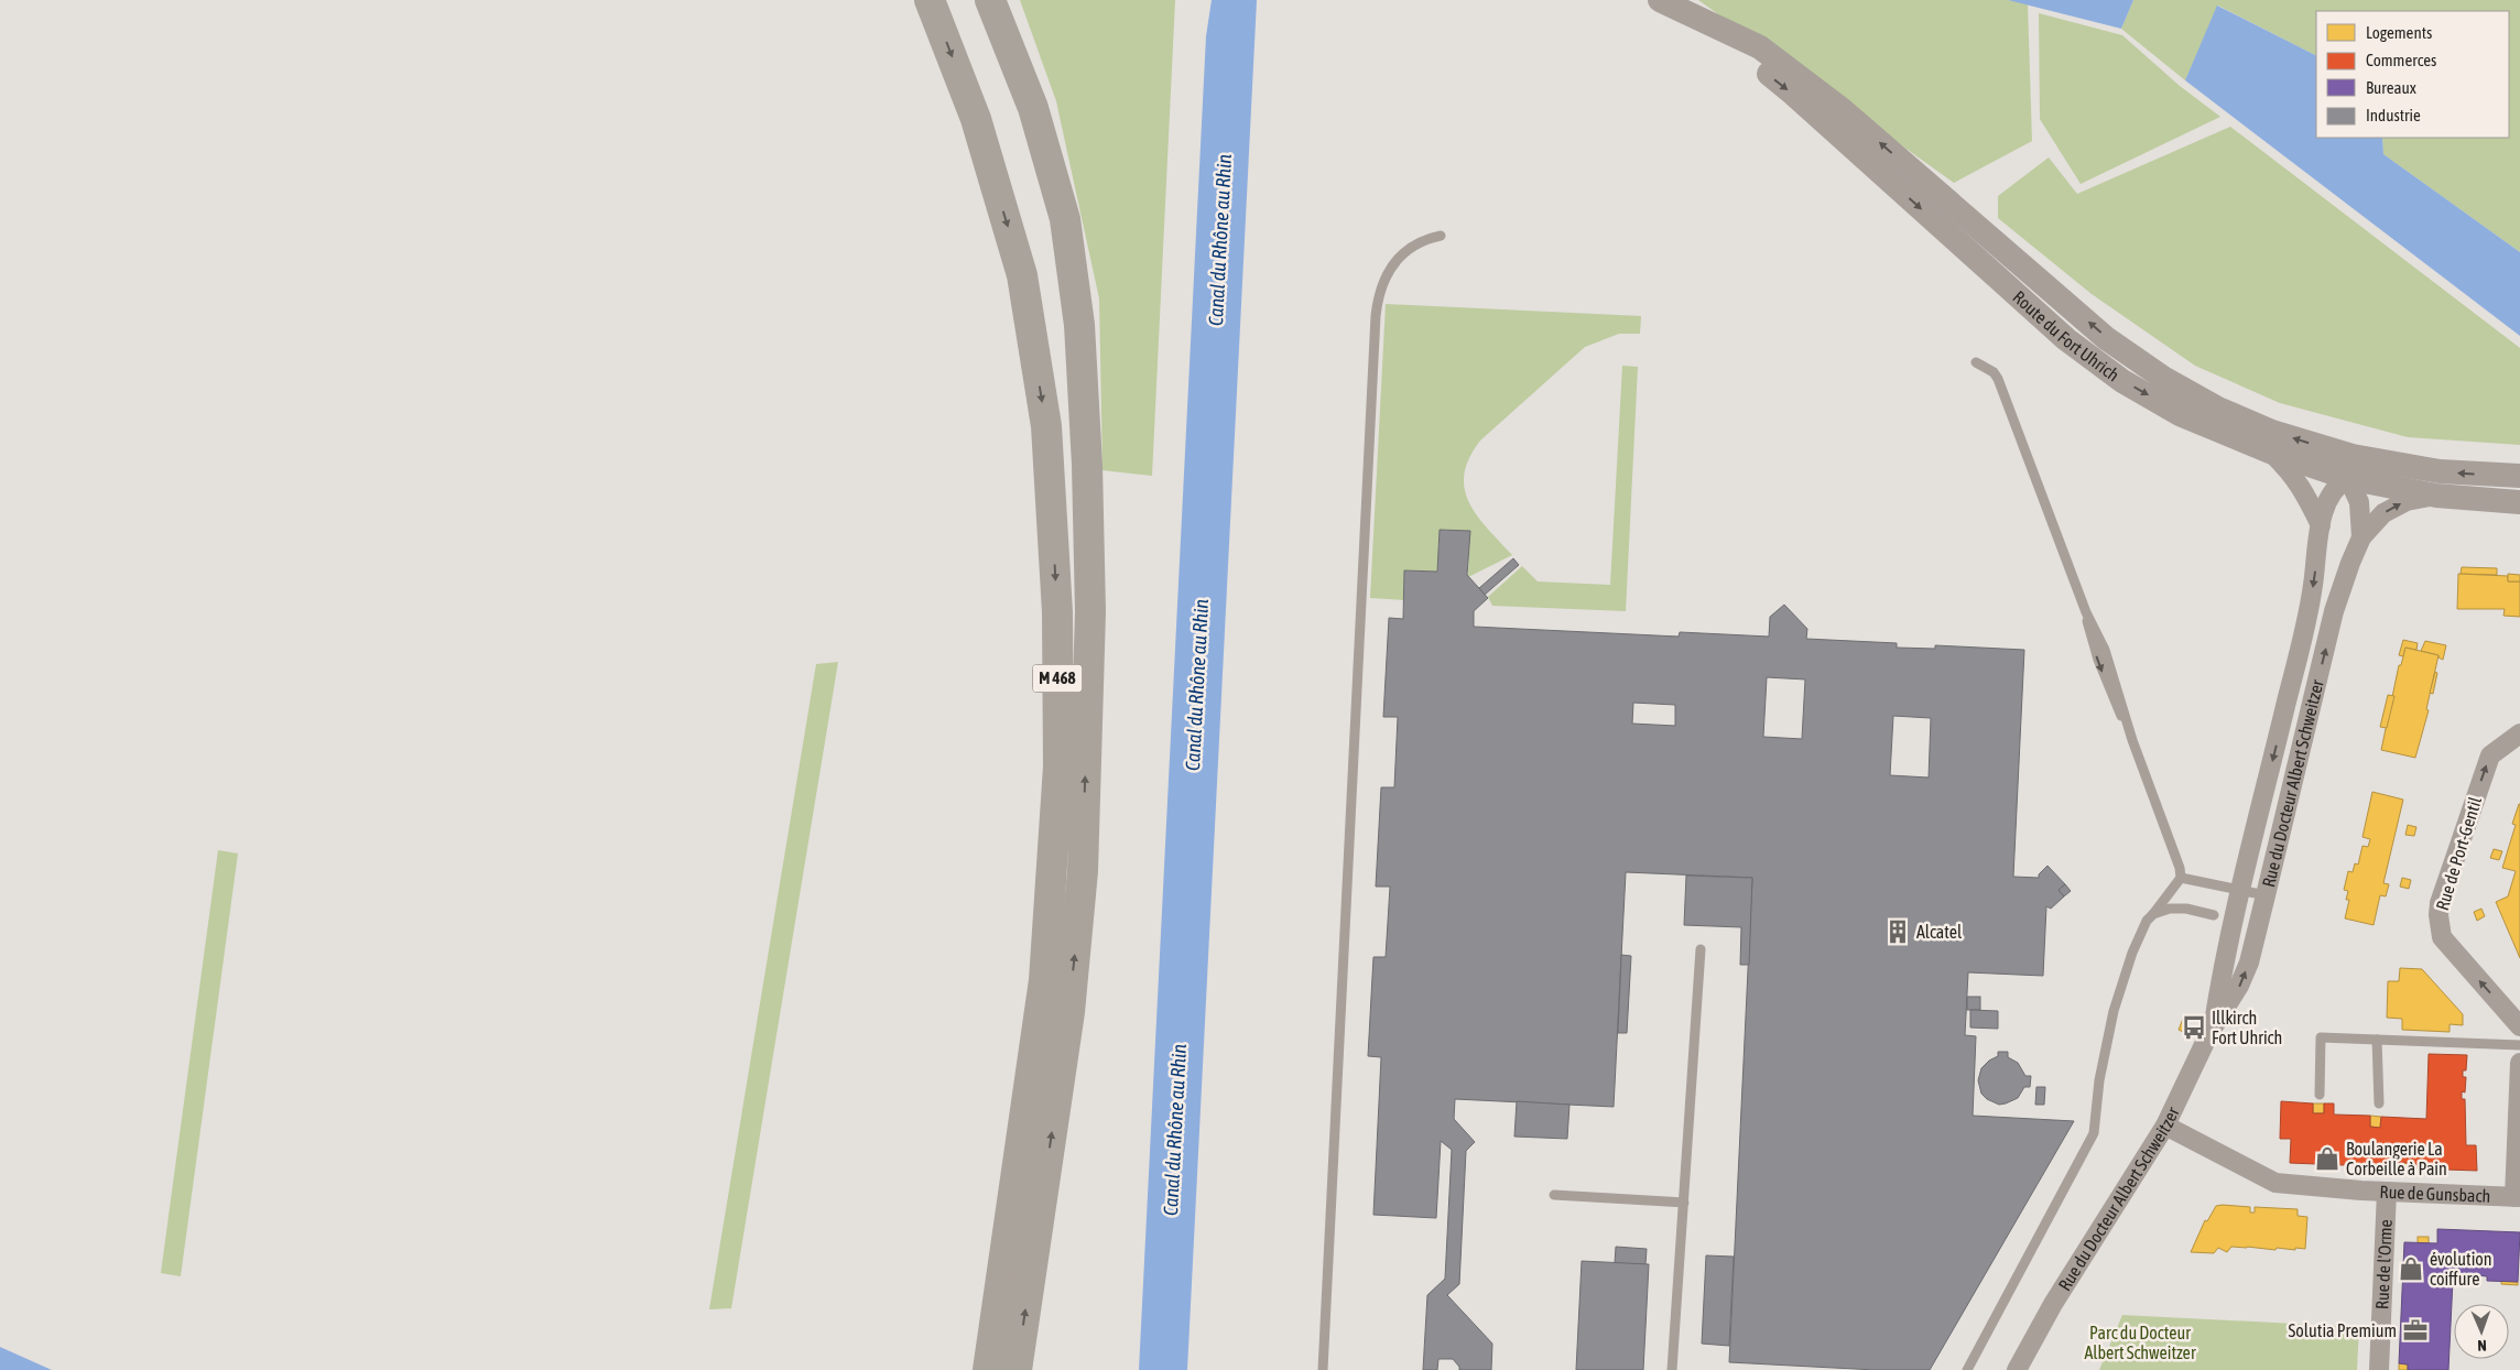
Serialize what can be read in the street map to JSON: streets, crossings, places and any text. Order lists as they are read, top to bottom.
{
  "streets": {
    "main road": ["M 468"],
    "street": [
      "Route du Fort Uhrich",
      "Rue du Docteur Albert Schweitzer",
      "Rue de Port-Gentil",
      "Rue de Gunsbach",
      "Rue de l'Orme"
    ]
  },
  "crossings": [
    ["Route du Fort Uhrich", "Rue du Docteur Albert Schweitzer"],
    ["Rue du Docteur Albert Schweitzer", "Rue de Gunsbach"],
    ["Rue de Gunsbach", "Rue de l'Orme"]
  ],
  "one_way": ["Rue de Port-Gentil"],
  "water": ["Canal du Rhône au Rhin"],
  "parks": ["Parc du Docteur Albert Schweitzer"],
  "places": {
    "building": ["Alcatel"],
    "bus stop": ["Illkirch Fort Uhrich"],
    "shop": ["Boulangerie La Corbeille à Pain", "évolution coiffure"],
    "office": ["Solutia Premium"]
  },
  "legend": [
    "Logements",
    "Commerces",
    "Bureaux",
    "Industrie"
  ],
  "north": "bottom"
}
